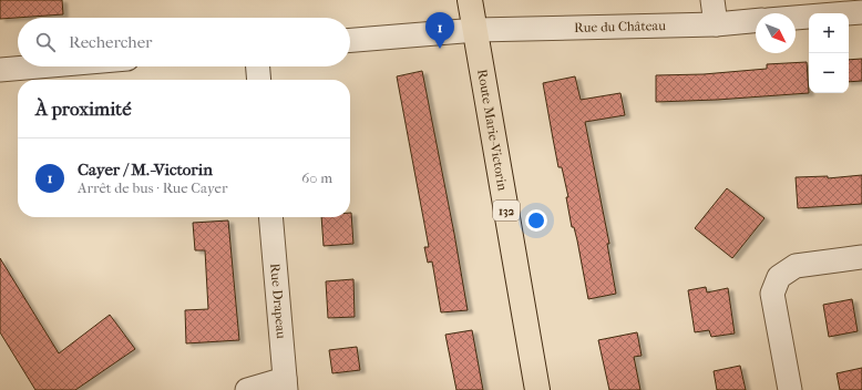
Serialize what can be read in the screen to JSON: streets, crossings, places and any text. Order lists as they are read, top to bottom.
{
  "streets": {
    "main road": ["Route Marie-Victorin", "132"],
    "street": ["Rue du Château", "Rue Drapeau"]
  },
  "crossings": [
    ["Rue du Château", "Route Marie-Victorin"]
  ],
  "north": "bottom right",
  "page": {
    "pins": "1",
    "map_buttons": ["+", "−"],
    "search": "Rechercher",
    "heading": "À proximité",
    "list": [
      {
        "mark": "1",
        "name": "Cayer / M.-Victorin",
        "note": "Arrêt de bus · Rue Cayer",
        "value": "60 m"
      }
    ]
  }
}
